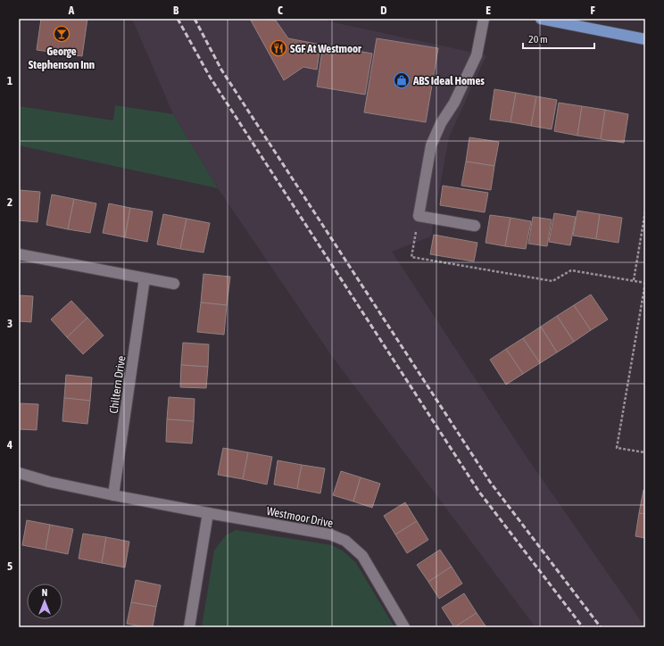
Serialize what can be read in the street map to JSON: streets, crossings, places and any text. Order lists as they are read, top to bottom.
{
  "streets": {
    "street": ["Chiltern Drive", "Westmoor Drive"]
  },
  "crossings": [
    ["Chiltern Drive", "Westmoor Drive"]
  ],
  "places": {
    "bar": ["George Stephenson Inn"],
    "restaurant": ["SGF At Westmoor"],
    "shop": ["ABS Ideal Homes"]
  },
  "scale_bar": "20 m",
  "north": "top",
  "grid": {
    "columns": [
      "A",
      "B",
      "C",
      "D",
      "E",
      "F"
    ],
    "rows": [
      "1",
      "2",
      "3",
      "4",
      "5"
    ]
  }
}
